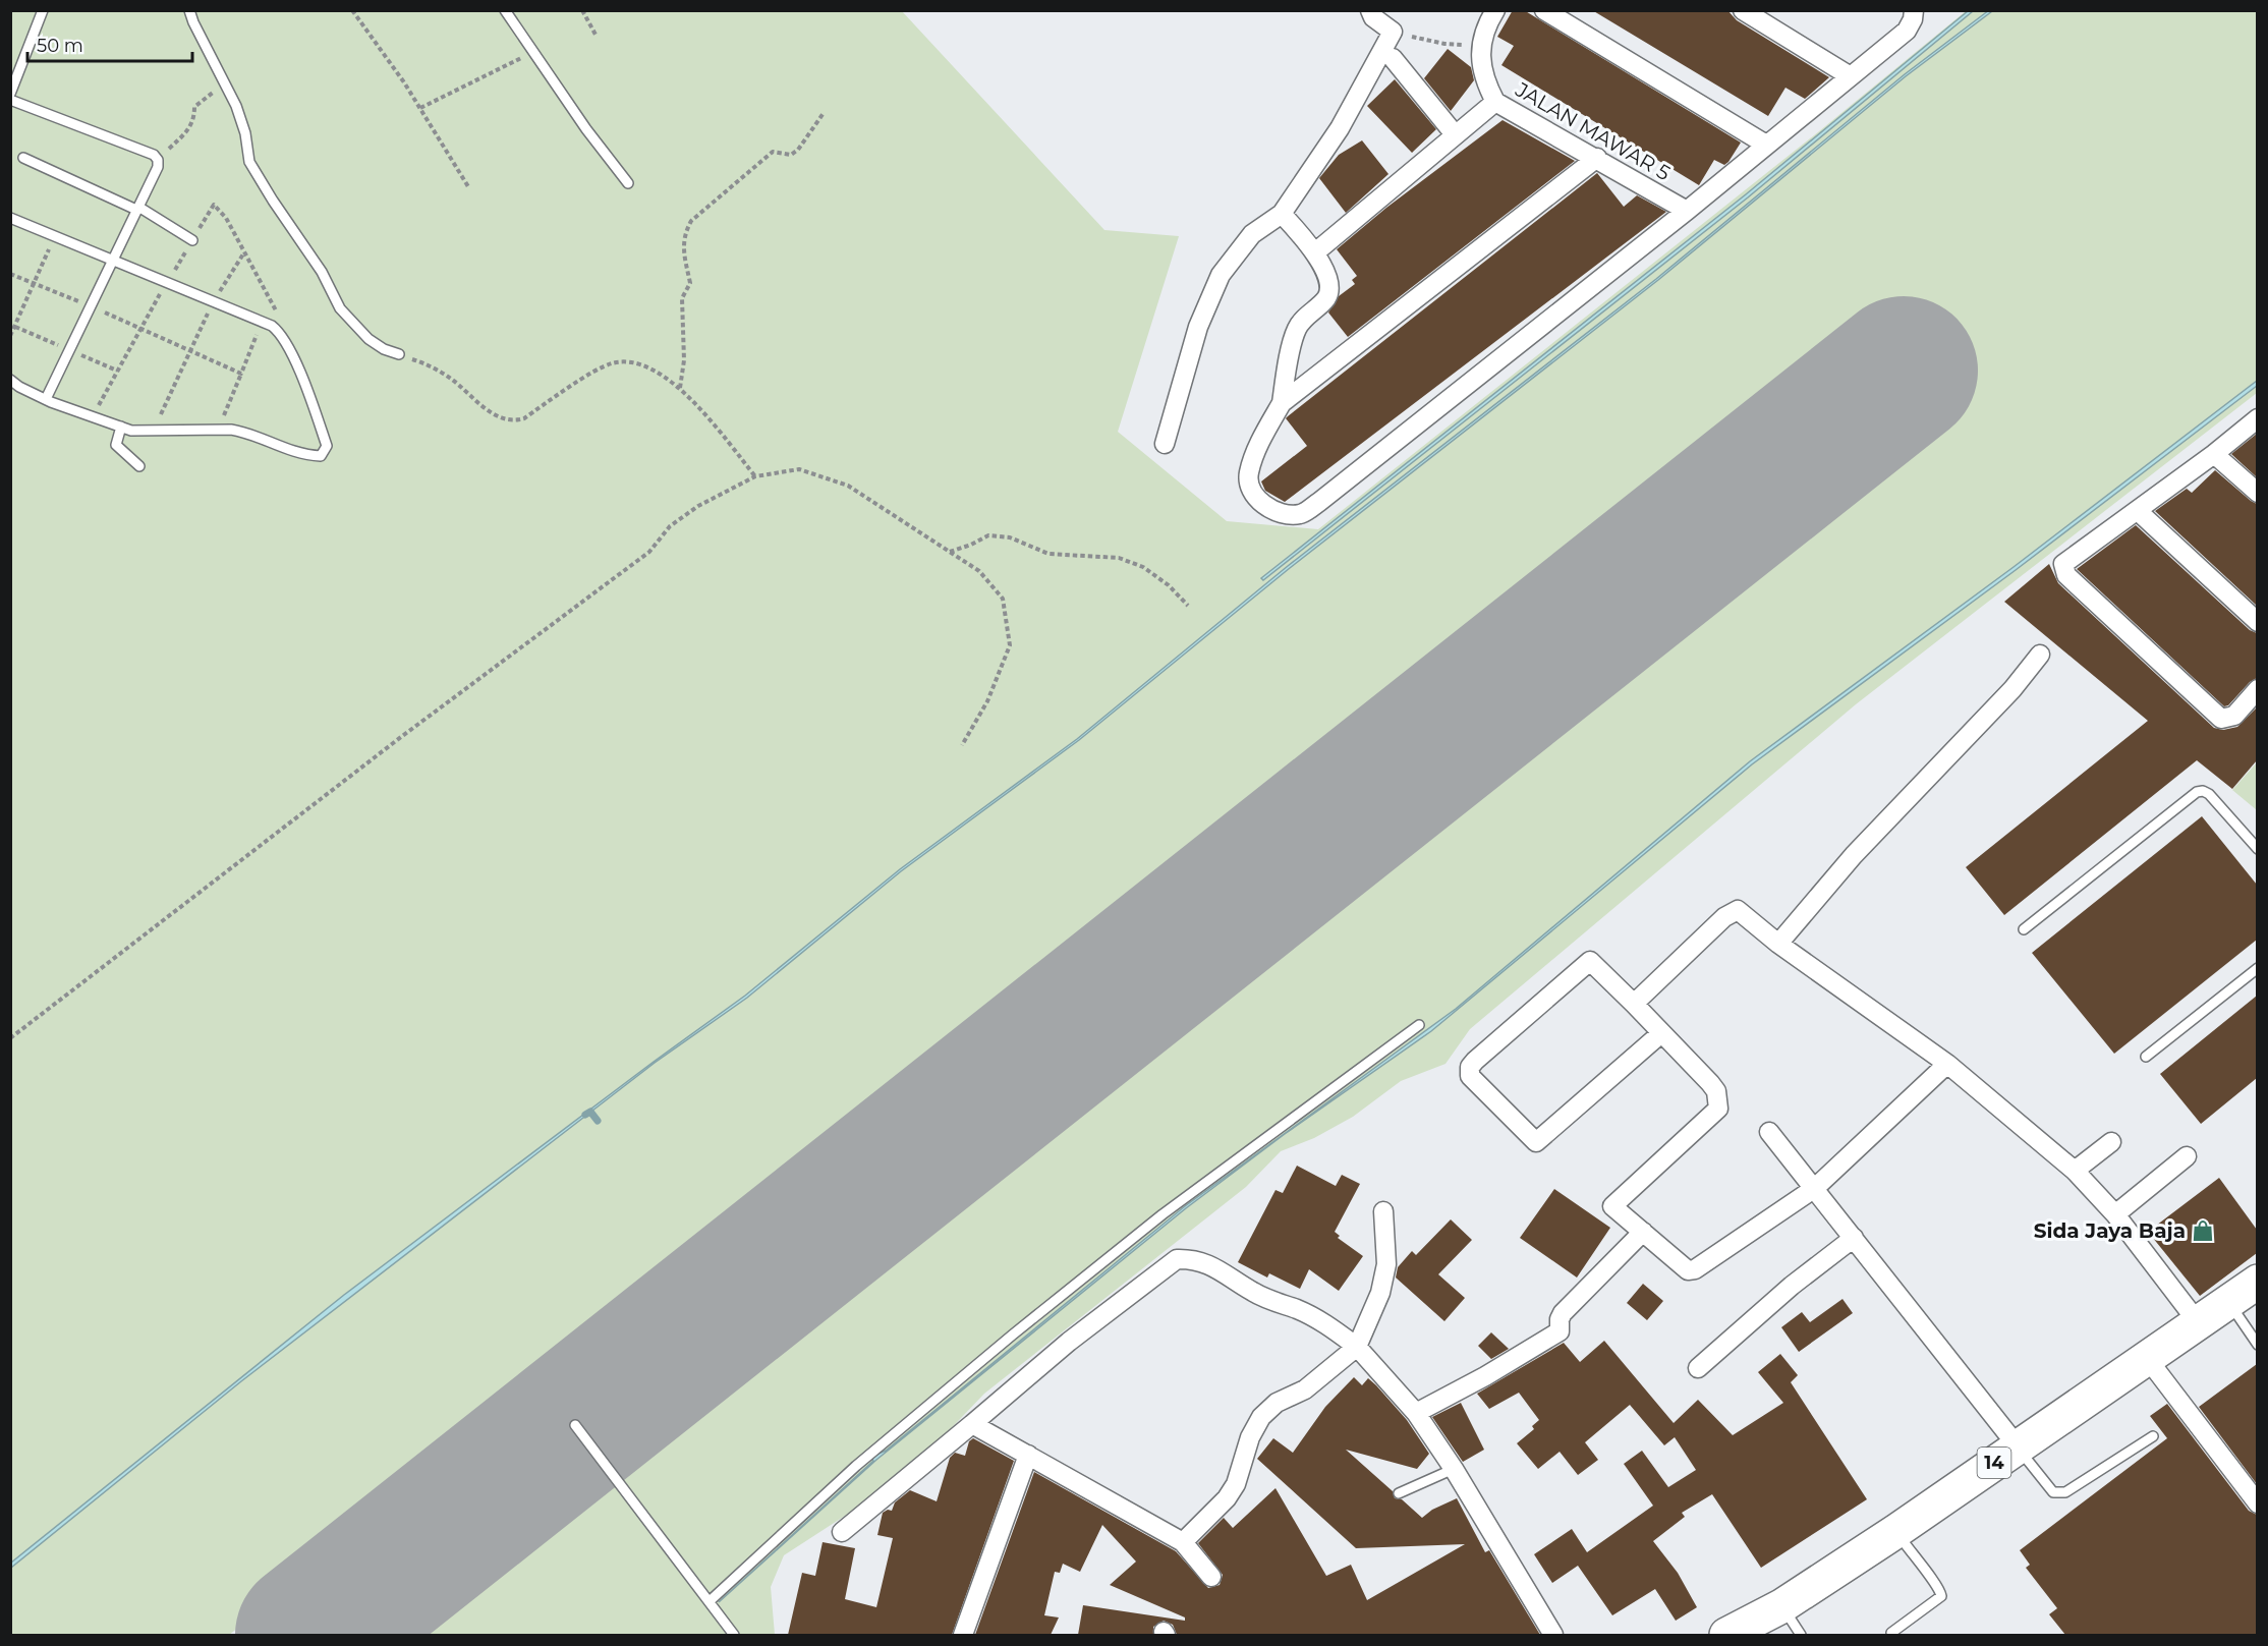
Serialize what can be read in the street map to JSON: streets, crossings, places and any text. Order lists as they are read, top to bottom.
{
  "streets": {
    "highway": ["14"],
    "street": ["JALAN MAWAR 5"]
  },
  "places": {
    "shop": ["Sida Jaya Baja"]
  },
  "scale_bar": "50 m"
}
